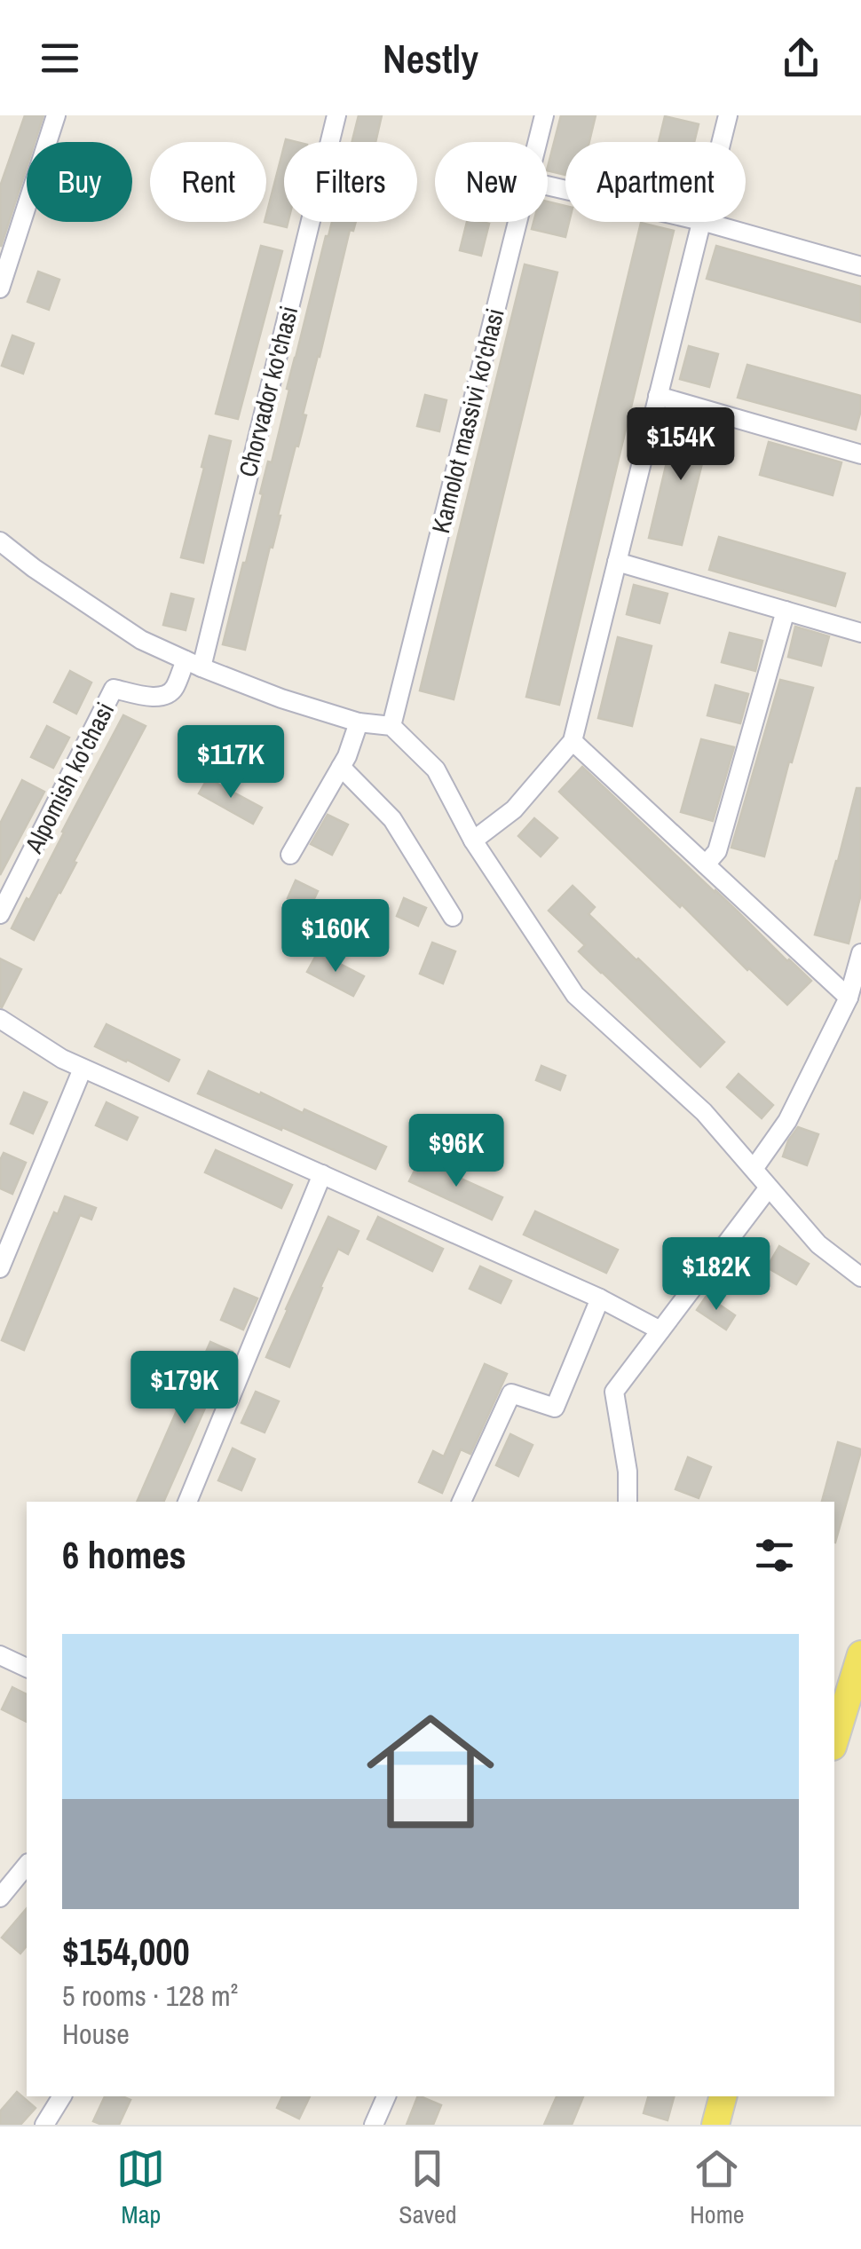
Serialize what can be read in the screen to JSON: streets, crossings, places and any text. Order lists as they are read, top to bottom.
{
  "streets": {
    "street": ["Chorvador ko'chasi", "Kamolot massivi ko'chasi", "Alpomish ko'chasi"]
  },
  "crossings": [
    ["Chorvador ko'chasi", "Alpomish ko'chasi"]
  ],
  "page": {
    "header": "Nestly",
    "chip": [
      "Buy",
      "Rent",
      "Filters",
      "New",
      "Apartment"
    ],
    "price": [
      "$154K",
      "$117K",
      "$160K",
      "$96K",
      "$182K",
      "$179K"
    ],
    "heading": "6 homes",
    "list": [
      {
        "name": "$154,000",
        "note": "5 rooms · 128 m² · House"
      }
    ],
    "tabs": ["Map", "Saved", "Home"]
  }
}
